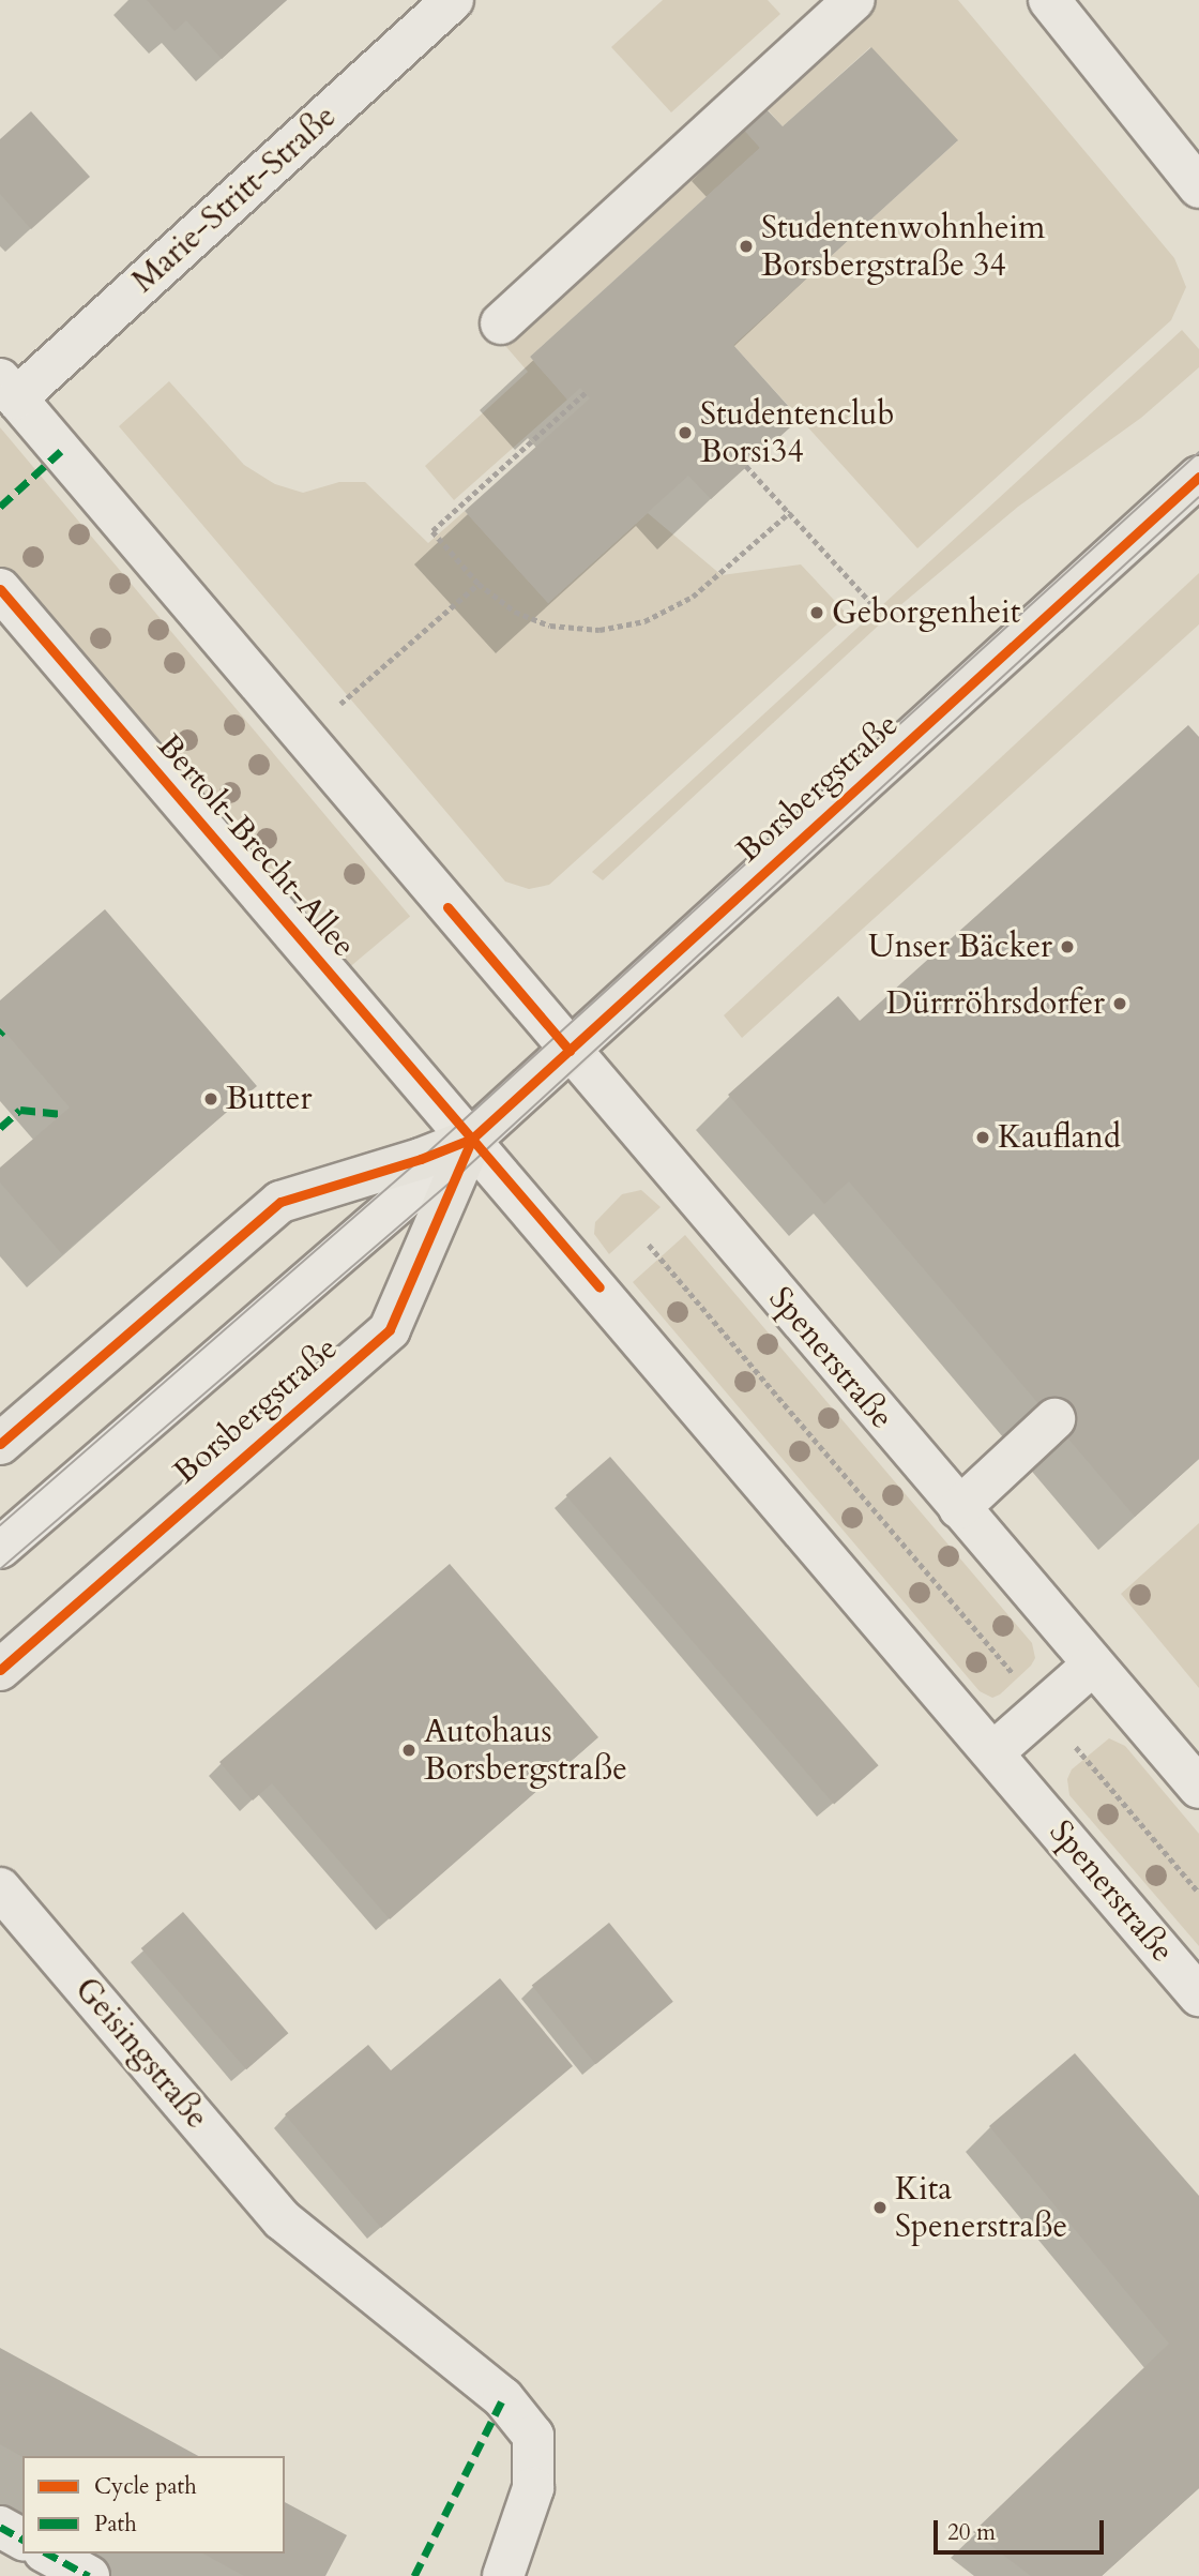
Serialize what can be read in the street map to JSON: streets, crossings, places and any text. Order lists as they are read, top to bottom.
{
  "streets": {
    "main road": ["Borsbergstraße"],
    "street": [
      "Marie-Stritt-Straße",
      "Bertolt-Brecht-Allee",
      "Spenerstraße",
      "Geisingstraße"
    ]
  },
  "crossings": [
    ["Borsbergstraße", "Bertolt-Brecht-Allee"],
    ["Borsbergstraße", "Spenerstraße"],
    ["Bertolt-Brecht-Allee", "Spenerstraße"]
  ],
  "places": [
    "Studentenwohnheim Borsbergstraße 34",
    "Studentenclub Borsi34",
    "Geborgenheit",
    "Unser Bäcker",
    "Dürrröhrsdorfer",
    "Butter",
    "Kaufland",
    "Autohaus Borsbergstraße",
    "Kita Spenerstraße"
  ],
  "legend": ["Cycle path", "Path"],
  "scale_bar": "20 m"
}
